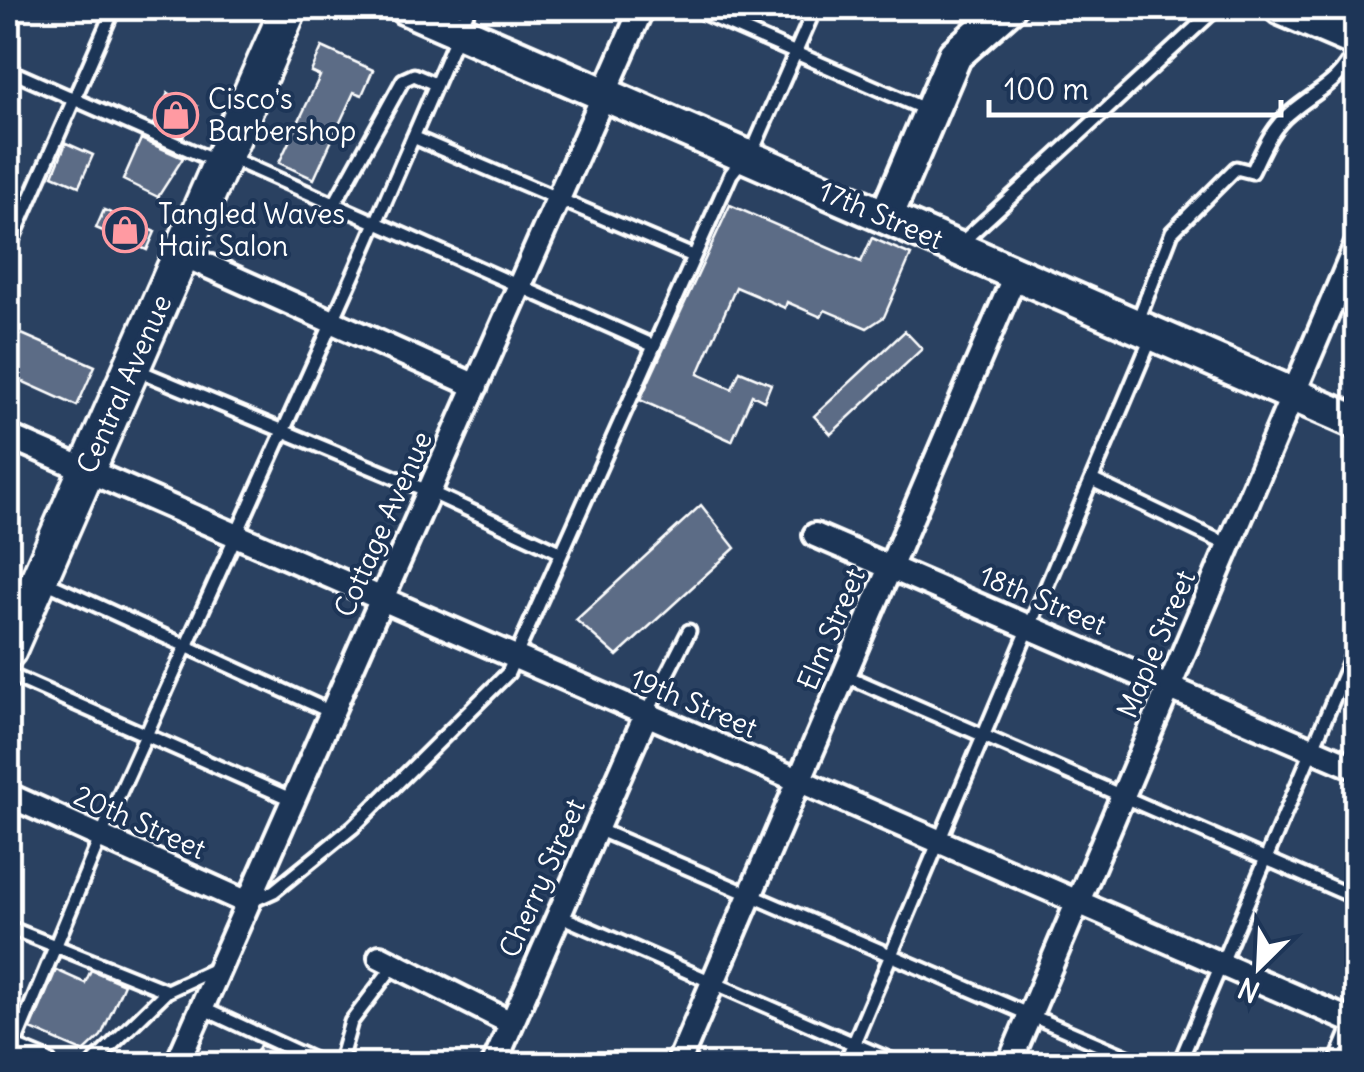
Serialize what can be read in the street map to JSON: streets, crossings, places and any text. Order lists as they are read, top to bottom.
{
  "streets": {
    "main road": ["Central Avenue"],
    "street": [
      "17th Street",
      "Cottage Avenue",
      "18th Street",
      "Elm Street",
      "Maple Street",
      "19th Street",
      "20th Street",
      "Cherry Street"
    ]
  },
  "crossings": [
    ["17th Street", "Cottage Avenue"],
    ["17th Street", "Elm Street"],
    ["17th Street", "Maple Street"],
    ["Central Avenue", "19th Street"],
    ["Cottage Avenue", "19th Street"],
    ["Cottage Avenue", "20th Street"],
    ["18th Street", "Elm Street"],
    ["18th Street", "Maple Street"],
    ["Elm Street", "19th Street"],
    ["Maple Street", "19th Street"],
    ["19th Street", "Cherry Street"]
  ],
  "places": {
    "shop": ["Cisco's Barbershop", "Tangled Waves Hair Salon"]
  },
  "scale_bar": "100 m",
  "north": "bottom left"
}
